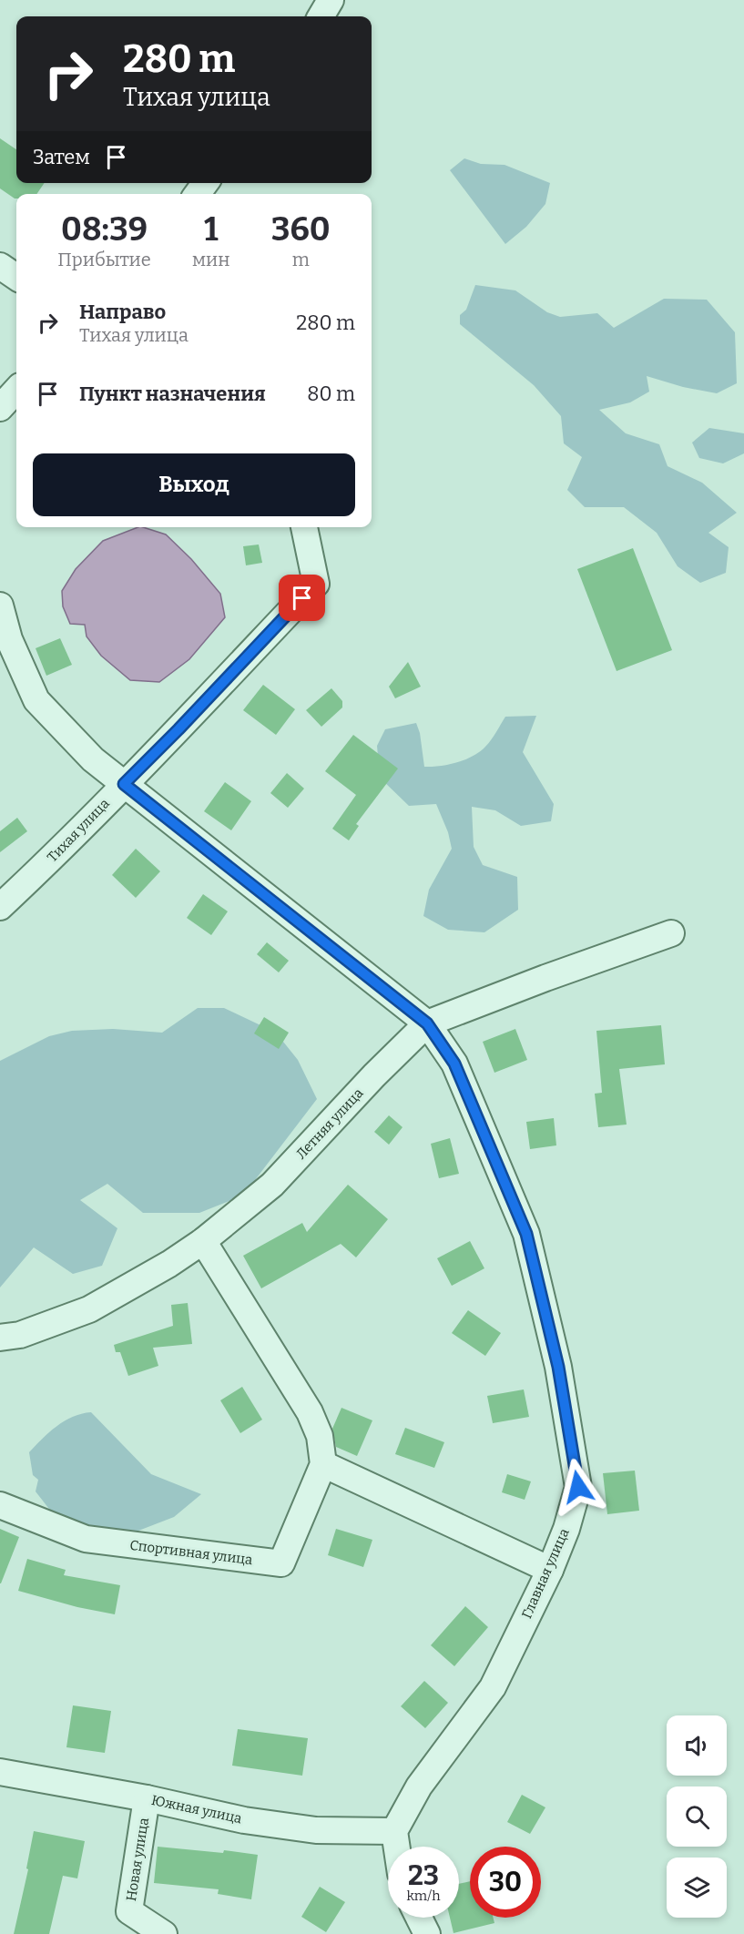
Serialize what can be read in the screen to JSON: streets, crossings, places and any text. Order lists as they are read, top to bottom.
{
  "streets": {
    "street": [
      "Тихая улица",
      "Летняя улица",
      "Спортивная улица",
      "Главная улица",
      "Южная улица",
      "Новая улица"
    ]
  },
  "crossings": [
    ["Тихая улица", "Главная улица"],
    ["Летняя улица", "Главная улица"],
    ["Главная улица", "Южная улица"],
    ["Южная улица", "Новая улица"]
  ],
  "page": {
    "turn": ["280 m", "Тихая улица"],
    "then": "Затем",
    "eta": [
      "08:39",
      "Прибытие",
      "1",
      "мин",
      "360",
      "m"
    ],
    "list": [
      {
        "name": "Направо",
        "note": "Тихая улица",
        "value": "280 m"
      },
      {
        "name": "Пункт назначения",
        "value": "80 m"
      }
    ],
    "buttons": "Выход",
    "speed": "23 km/h",
    "limit": "30"
  }
}
